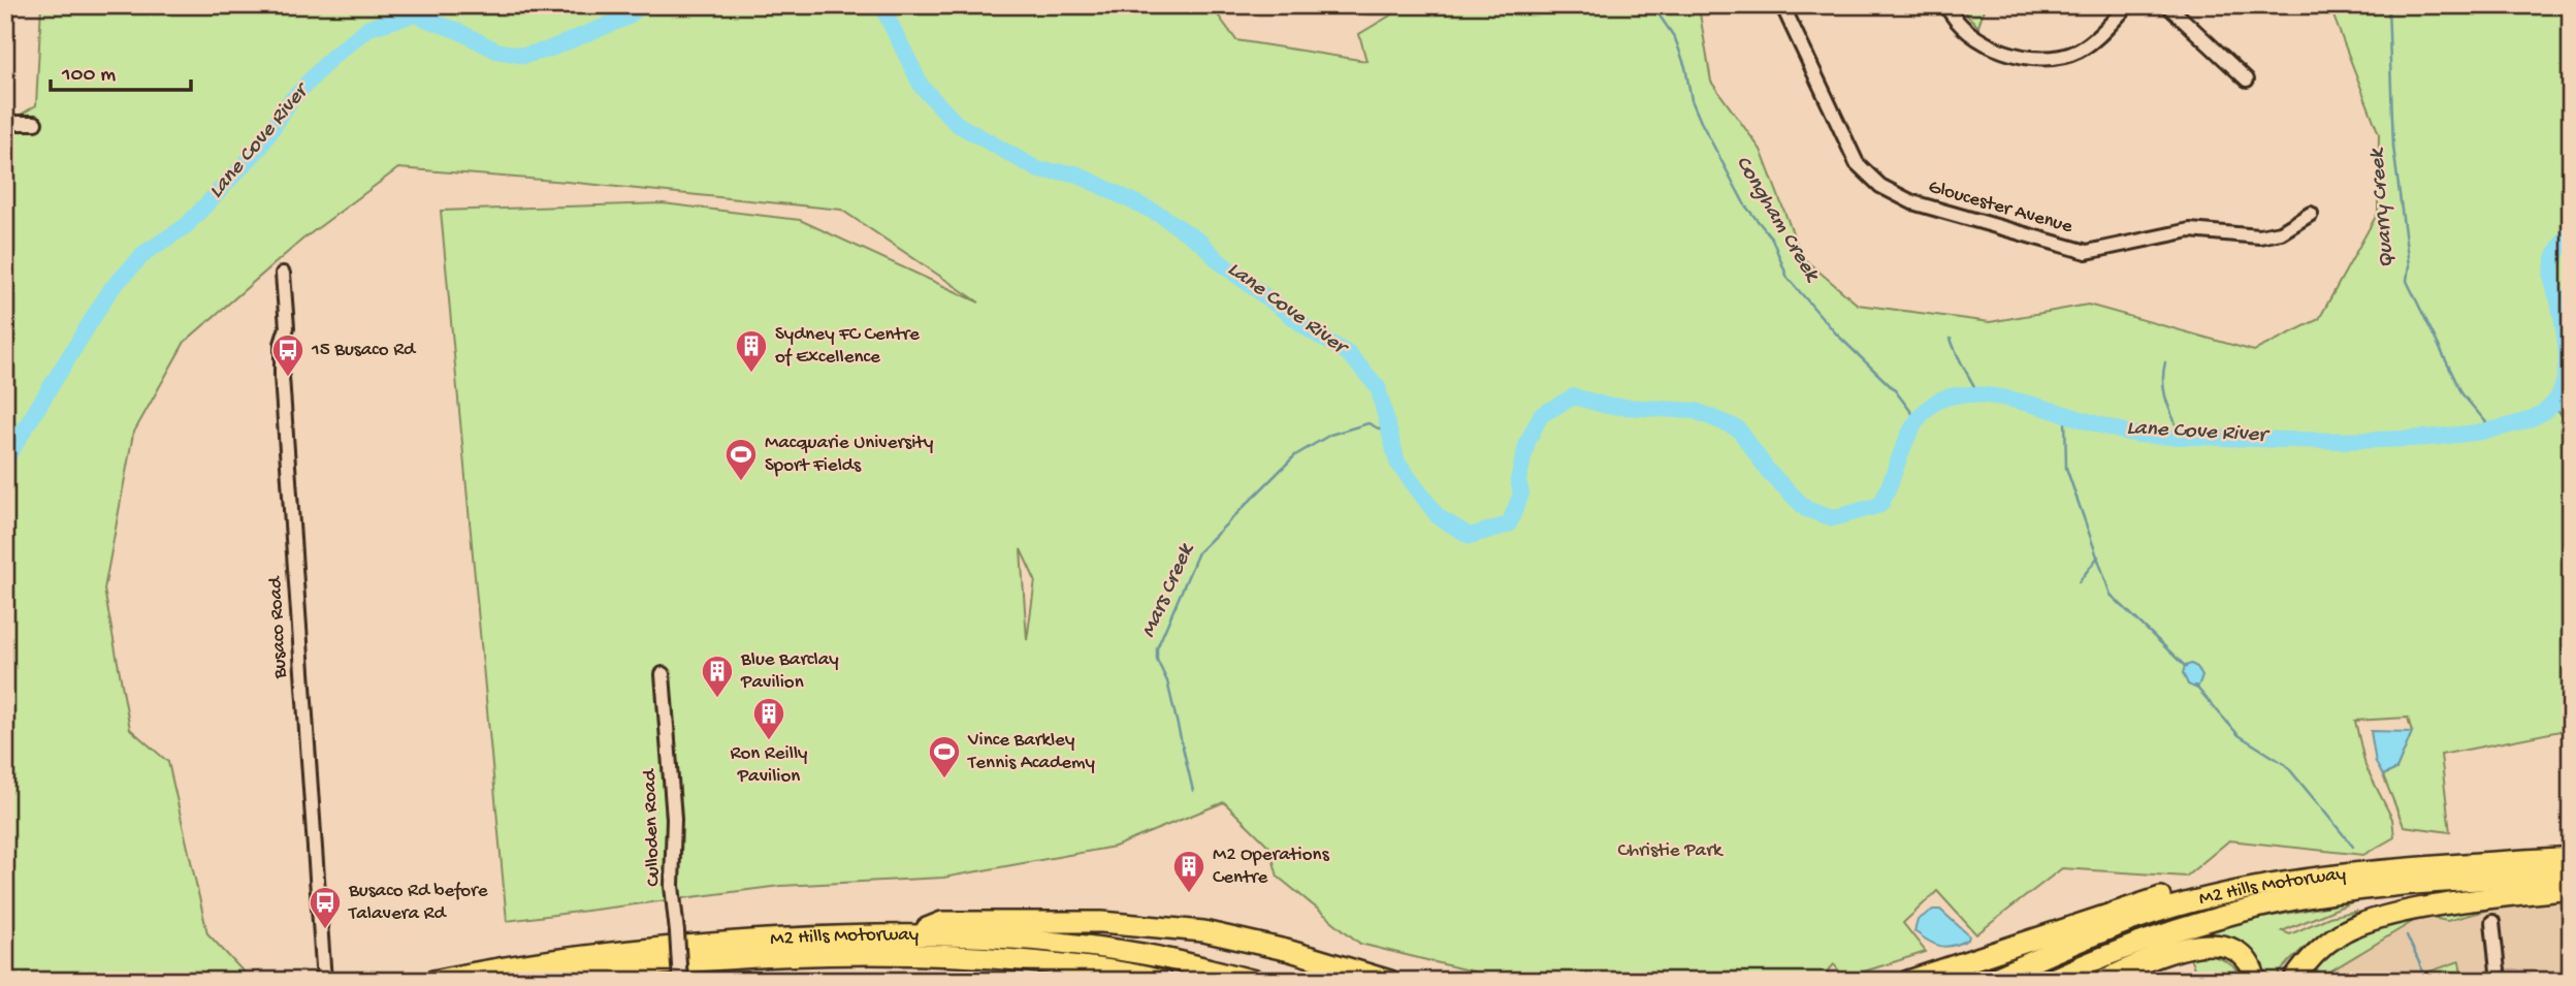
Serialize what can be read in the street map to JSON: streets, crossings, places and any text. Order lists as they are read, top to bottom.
{
  "streets": {
    "highway": ["M2 Hills Motorway"],
    "street": ["Gloucester Avenue", "Busaco Road", "Culloden Road"]
  },
  "water": [
    "Lane Cove River",
    "Quarry Creek",
    "Congham Creek",
    "Mars Creek"
  ],
  "parks": ["Christie Park"],
  "places": {
    "building": [
      "Sydney FC Centre of Excellence",
      "Blue Barclay Pavilion",
      "Ron Reilly Pavilion",
      "M2 Operations Centre"
    ],
    "bus stop": ["15 Busaco Rd", "Busaco Rd before Talavera Rd"],
    "sports": ["Macquarie University Sport Fields", "Vince Barkley Tennis Academy"]
  },
  "scale_bar": "100 m"
}
